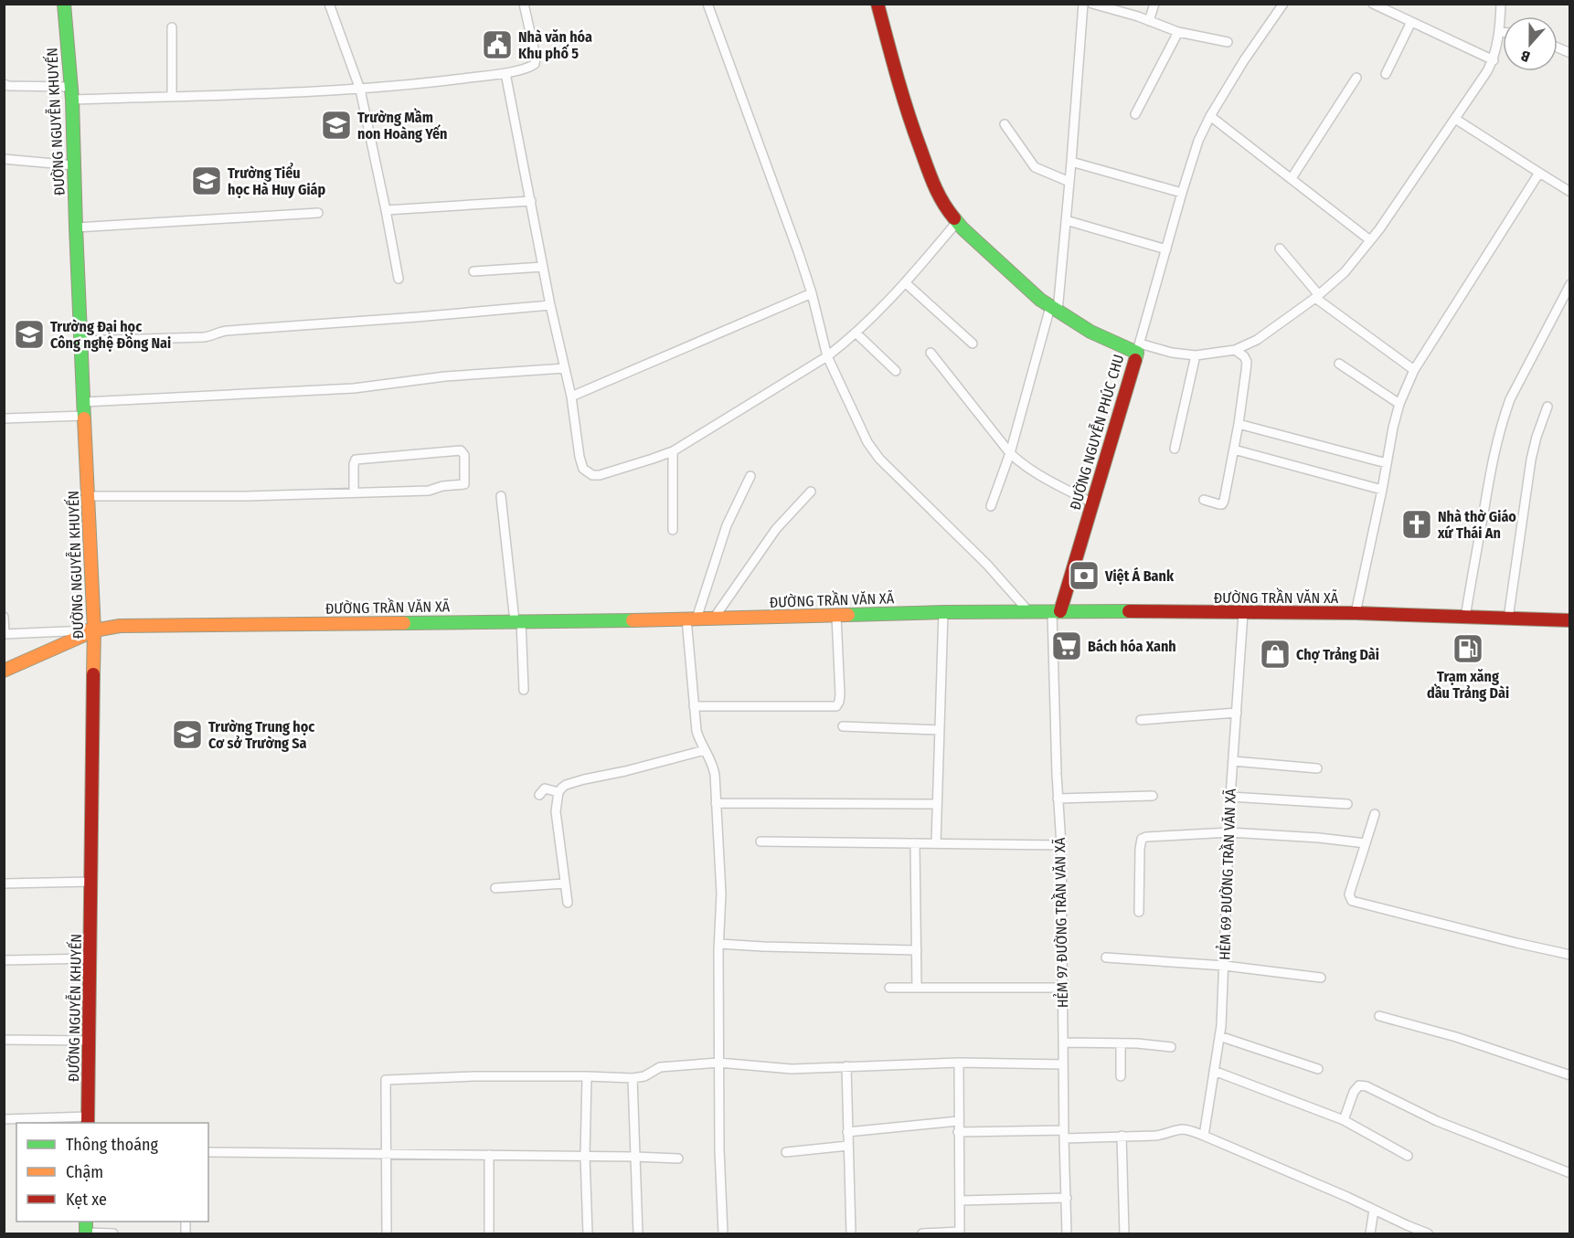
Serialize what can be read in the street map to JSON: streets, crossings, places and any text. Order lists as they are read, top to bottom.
{
  "streets": {
    "street": [
      "ĐƯỜNG NGUYỄN KHUYẾN",
      "ĐƯỜNG NGUYỄN PHÚC CHU",
      "ĐƯỜNG TRẦN VĂN XÃ",
      "HẺM 69 ĐƯỜNG TRẦN VĂN XÃ",
      "HẺM 97 ĐƯỜNG TRẦN VĂN XÃ"
    ]
  },
  "crossings": [
    ["ĐƯỜNG NGUYỄN KHUYẾN", "ĐƯỜNG TRẦN VĂN XÃ"],
    ["ĐƯỜNG NGUYỄN PHÚC CHU", "ĐƯỜNG TRẦN VĂN XÃ"],
    ["ĐƯỜNG NGUYỄN PHÚC CHU", "HẺM 97 ĐƯỜNG TRẦN VĂN XÃ"],
    ["ĐƯỜNG TRẦN VĂN XÃ", "HẺM 69 ĐƯỜNG TRẦN VĂN XÃ"],
    ["ĐƯỜNG TRẦN VĂN XÃ", "HẺM 97 ĐƯỜNG TRẦN VĂN XÃ"]
  ],
  "places": {
    "public building": ["Nhà văn hóa Khu phố 5"],
    "school or university": [
      "Trường Mầm non Hoàng Yến",
      "Trường Tiểu học Hà Huy Giáp",
      "Trường Đại học Công nghệ Đồng Nai",
      "Trường Trung học Cơ sở Trường Sa"
    ],
    "church": ["Nhà thờ Giáo xứ Thái An"],
    "bank": ["Việt Á Bank"],
    "supermarket": ["Bách hóa Xanh"],
    "fuel station": ["Trạm xăng dầu Trảng Dài"],
    "shop": ["Chợ Trảng Dài"]
  },
  "legend": ["Thông thoáng", "Chậm", "Kẹt xe"],
  "north": "bottom"
}
